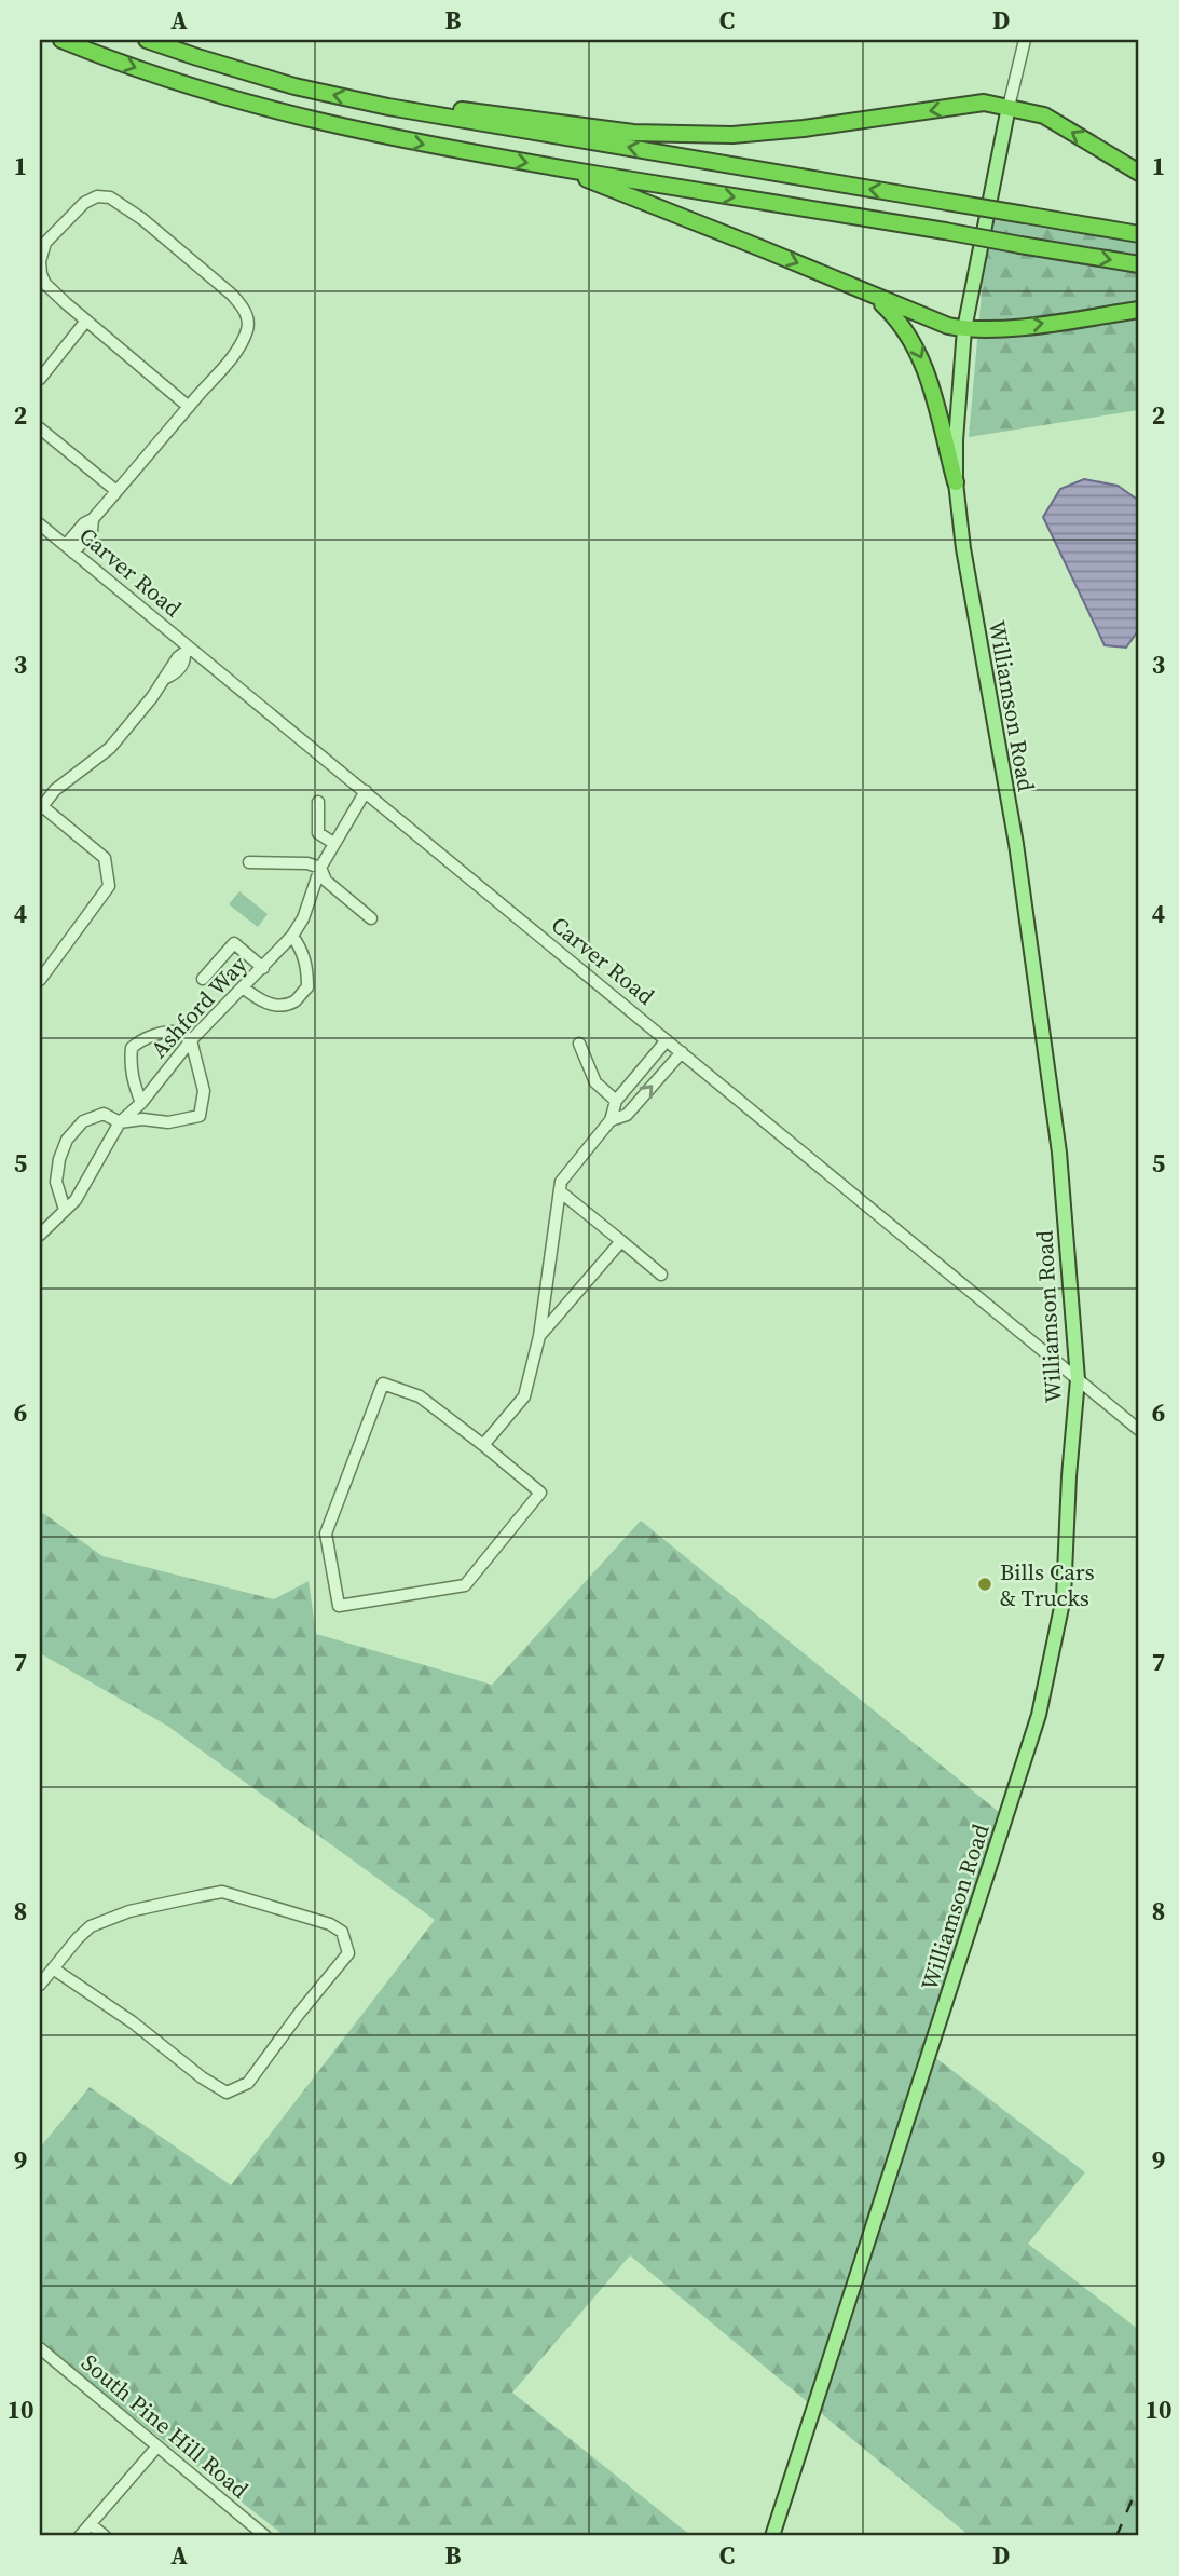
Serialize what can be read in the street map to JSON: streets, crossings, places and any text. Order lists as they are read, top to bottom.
{
  "streets": {
    "main road": ["Williamson Road"],
    "street": ["Carver Road", "Ashford Way", "South Pine Hill Road"]
  },
  "crossings": [
    ["Carver Road", "Williamson Road"],
    ["Carver Road", "Ashford Way"]
  ],
  "places": ["Bills Cars & Trucks"],
  "grid": {
    "columns": [
      "A",
      "B",
      "C",
      "D"
    ],
    "rows": [
      "1",
      "2",
      "3",
      "4",
      "5",
      "6",
      "7",
      "8",
      "9",
      "10"
    ]
  }
}
